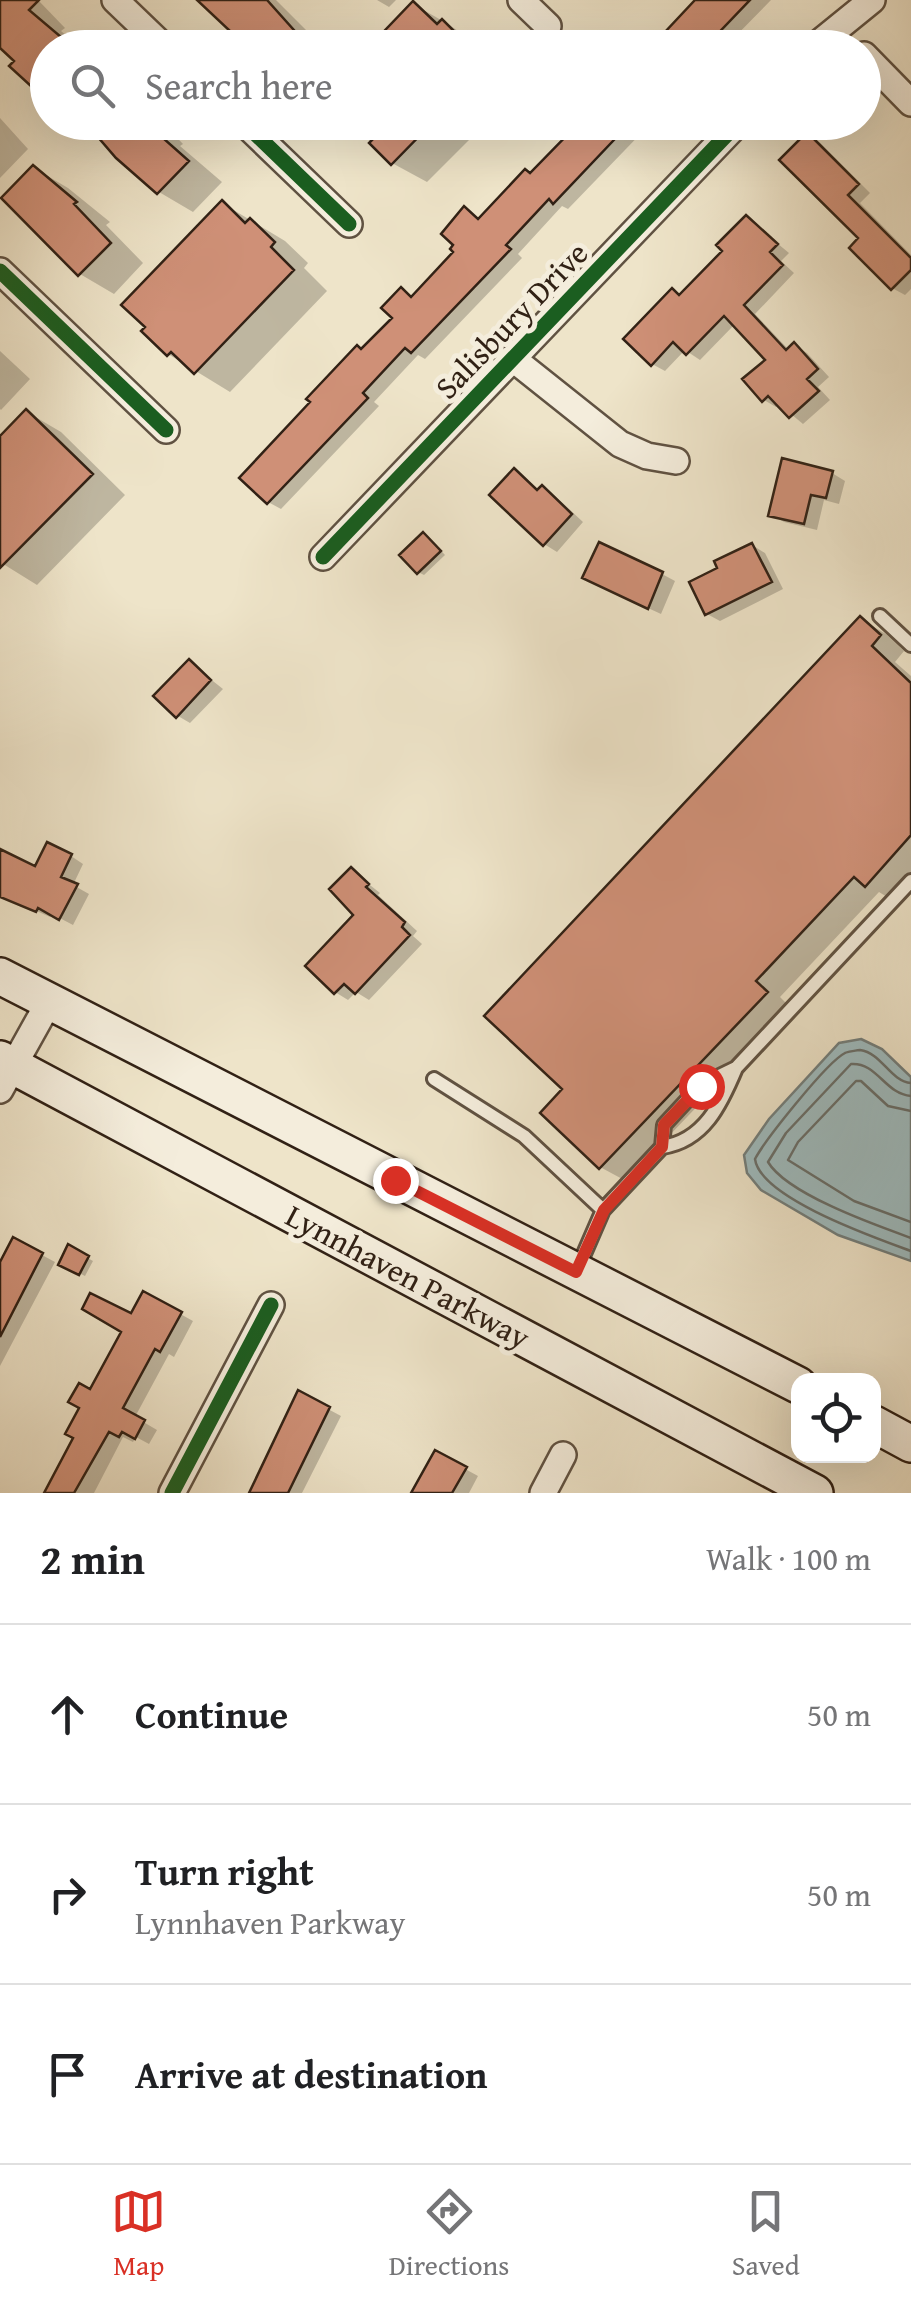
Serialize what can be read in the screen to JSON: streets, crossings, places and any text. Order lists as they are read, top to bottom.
{
  "streets": {
    "main road": ["Lynnhaven Parkway"],
    "street": ["Salisbury Drive"]
  },
  "page": {
    "search": "Search here",
    "heading": ["2 min", "Walk · 100 m"],
    "list": [
      ["Continue", "50 m"],
      ["Turn right", "Lynnhaven Parkway", "50 m"],
      "Arrive at destination"
    ],
    "nav": ["Map", "Directions", "Saved"]
  }
}
